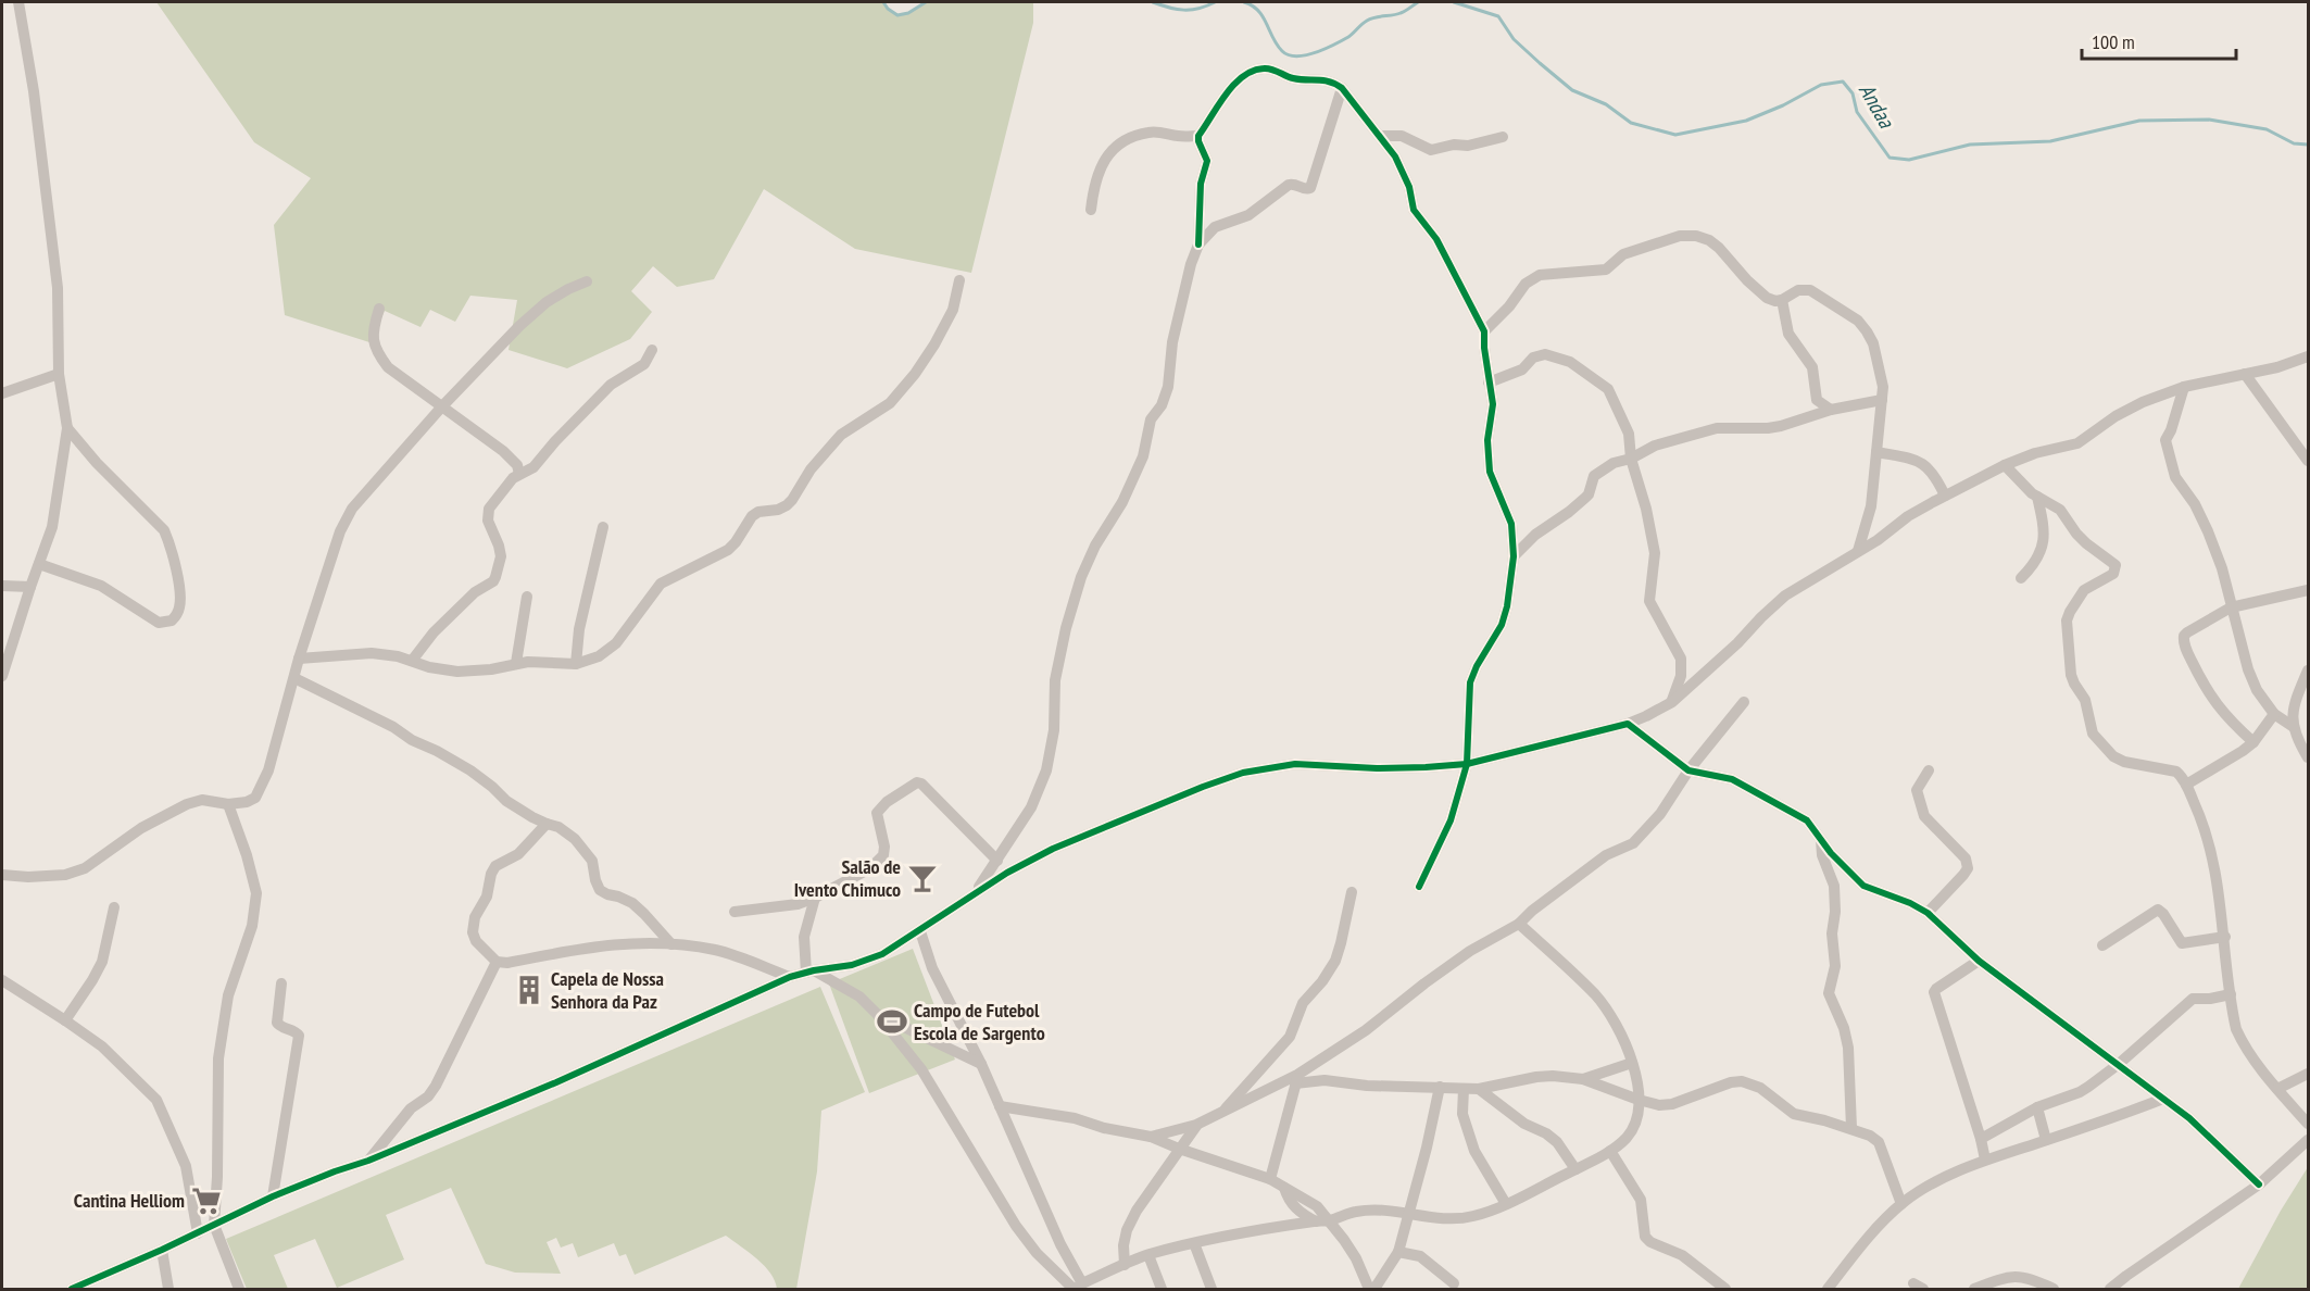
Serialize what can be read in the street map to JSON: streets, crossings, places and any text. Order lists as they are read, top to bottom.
{
  "water": ["Andaa"],
  "places": {
    "bar": ["Salão de Ivento Chimuco"],
    "building": ["Capela de Nossa Senhora da Paz"],
    "sports": ["Campo de Futebol Escola de Sargento"],
    "supermarket": ["Cantina Helliom"]
  },
  "scale_bar": "100 m"
}
